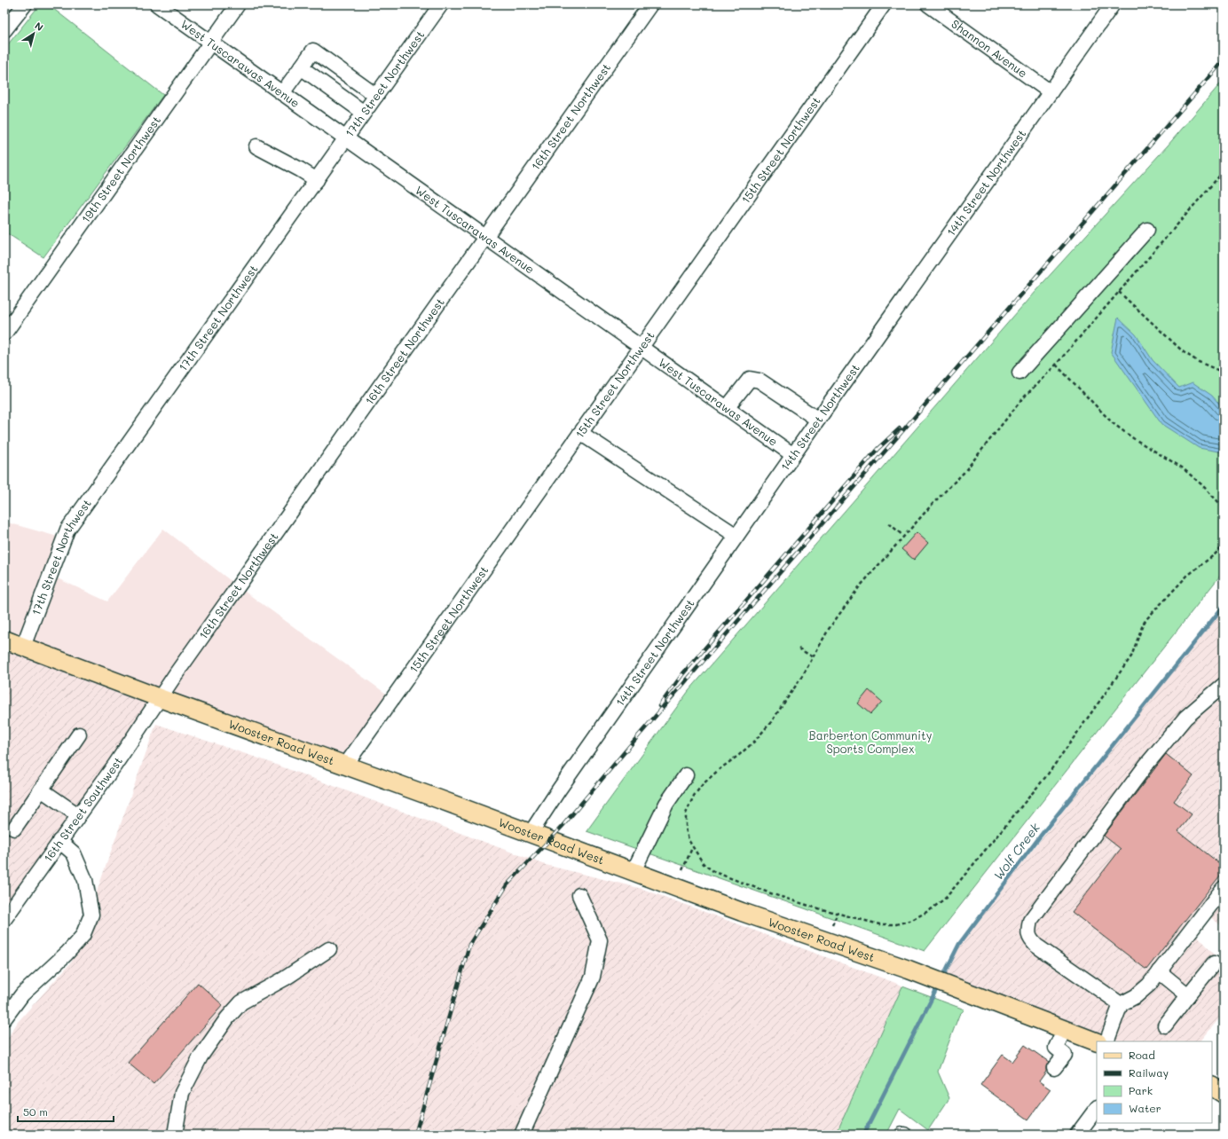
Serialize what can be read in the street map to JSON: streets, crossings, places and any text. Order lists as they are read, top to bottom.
{
  "streets": {
    "main road": ["Wooster Road West"],
    "street": [
      "Shannon Avenue",
      "West Tuscarawas Avenue",
      "17th Street Northwest",
      "16th Street Northwest",
      "15th Street Northwest",
      "19th Street Northwest",
      "14th Street Northwest",
      "16th Street Southwest"
    ]
  },
  "crossings": [
    ["Shannon Avenue", "14th Street Northwest"],
    ["West Tuscarawas Avenue", "17th Street Northwest"],
    ["West Tuscarawas Avenue", "16th Street Northwest"],
    ["West Tuscarawas Avenue", "15th Street Northwest"],
    ["West Tuscarawas Avenue", "19th Street Northwest"],
    ["West Tuscarawas Avenue", "14th Street Northwest"],
    ["17th Street Northwest", "Wooster Road West"],
    ["16th Street Northwest", "Wooster Road West"],
    ["16th Street Northwest", "16th Street Southwest"],
    ["15th Street Northwest", "Wooster Road West"],
    ["14th Street Northwest", "Wooster Road West"],
    ["Wooster Road West", "16th Street Southwest"]
  ],
  "water": ["Wolf Creek"],
  "parks": ["Barberton Community Sports Complex"],
  "legend": [
    "Road",
    "Railway",
    "Park",
    "Water"
  ],
  "scale_bar": "50 m",
  "north": "top right"
}
